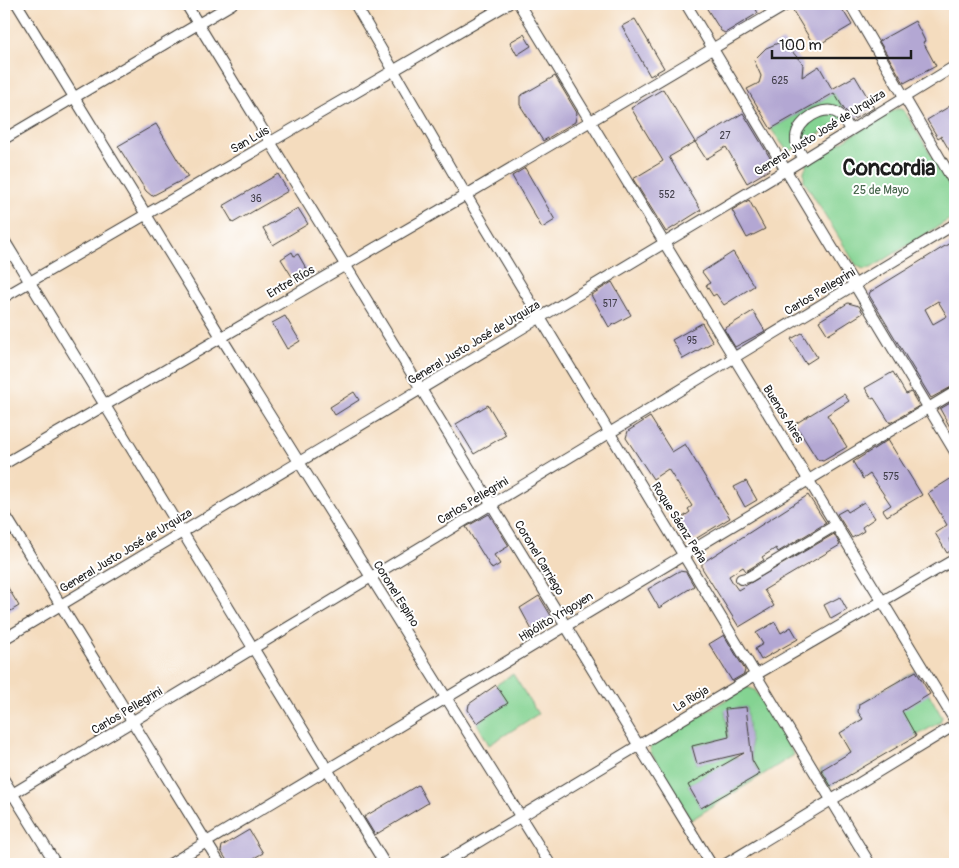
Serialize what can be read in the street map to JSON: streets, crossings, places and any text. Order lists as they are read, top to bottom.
{
  "streets": {
    "street": [
      "General Justo José de Urquiza",
      "San Luis",
      "Entre Ríos",
      "Carlos Pellegrini",
      "Buenos Aires",
      "Roque Sáenz Peña",
      "Coronel Carriego",
      "Coronel Espino",
      "Hipólito Yrigoyen",
      "La Rioja"
    ]
  },
  "crossings": [
    ["General Justo José de Urquiza", "Buenos Aires"],
    ["General Justo José de Urquiza", "Roque Sáenz Peña"],
    ["General Justo José de Urquiza", "Coronel Carriego"],
    ["General Justo José de Urquiza", "Coronel Espino"],
    ["San Luis", "Roque Sáenz Peña"],
    ["San Luis", "Coronel Carriego"],
    ["San Luis", "Coronel Espino"],
    ["Entre Ríos", "Buenos Aires"],
    ["Entre Ríos", "Roque Sáenz Peña"],
    ["Entre Ríos", "Coronel Carriego"],
    ["Entre Ríos", "Coronel Espino"],
    ["Carlos Pellegrini", "Buenos Aires"],
    ["Carlos Pellegrini", "Roque Sáenz Peña"],
    ["Carlos Pellegrini", "Coronel Carriego"],
    ["Carlos Pellegrini", "Coronel Espino"],
    ["Buenos Aires", "Hipólito Yrigoyen"],
    ["Buenos Aires", "La Rioja"],
    ["Roque Sáenz Peña", "Hipólito Yrigoyen"],
    ["Roque Sáenz Peña", "La Rioja"],
    ["Coronel Carriego", "Hipólito Yrigoyen"],
    ["Coronel Carriego", "La Rioja"],
    ["Coronel Espino", "Hipólito Yrigoyen"],
    ["Coronel Espino", "La Rioja"]
  ],
  "districts": ["Concordia"],
  "parks": ["25 de Mayo"],
  "house_numbers": [
    "625",
    "27",
    "552",
    "36",
    "517",
    "95",
    "575"
  ],
  "scale_bar": "100 m"
}
